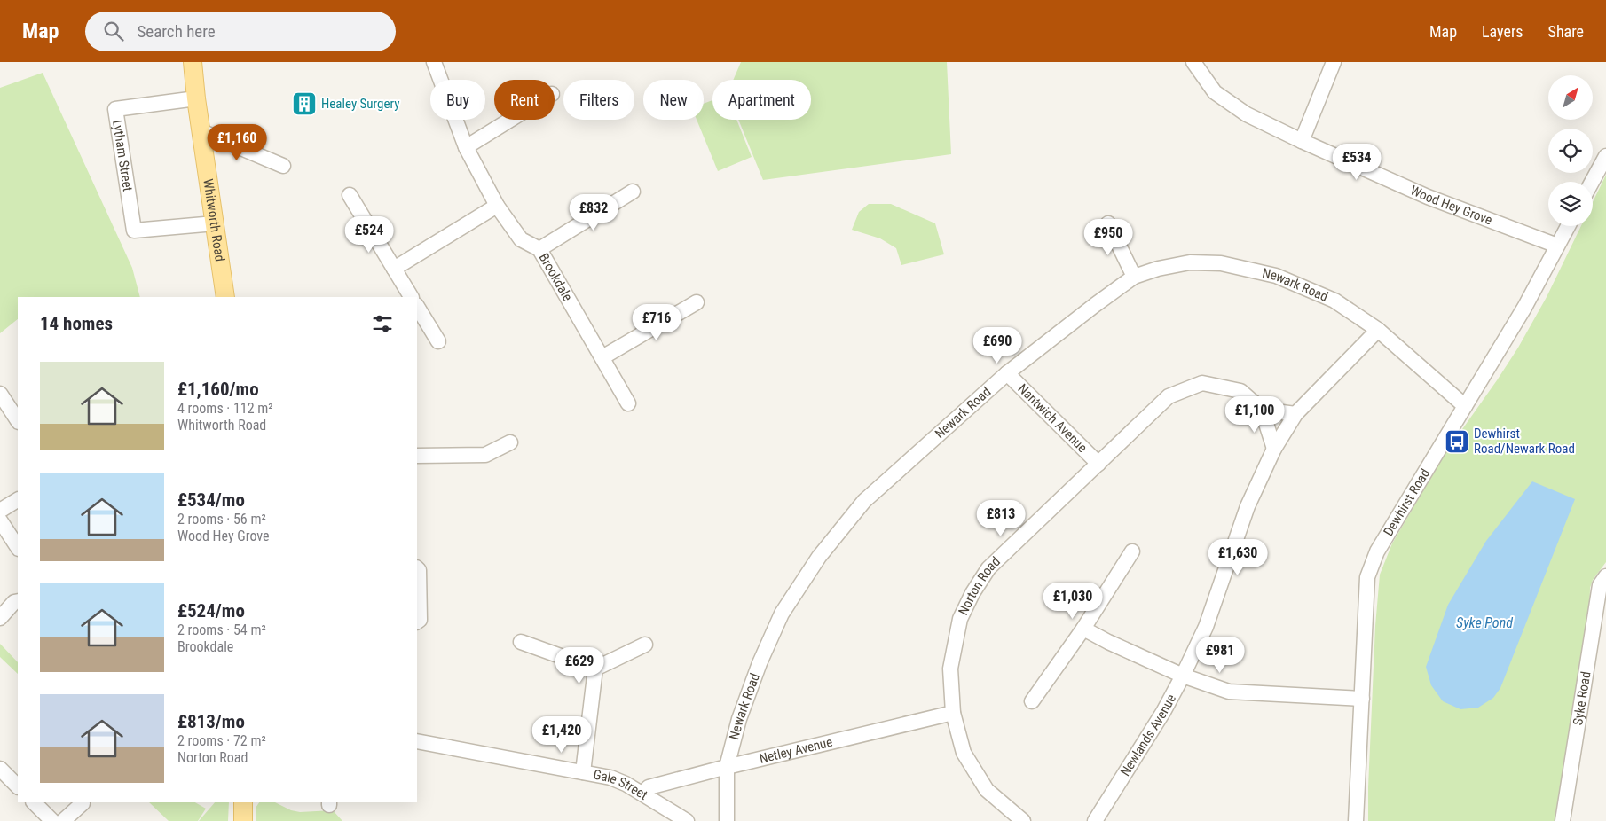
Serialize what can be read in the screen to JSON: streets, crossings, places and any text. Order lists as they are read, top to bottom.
{
  "streets": {
    "main road": ["Whitworth Road"],
    "street": [
      "Lytham Street",
      "Wood Hey Grove",
      "Brookdale",
      "Newark Road",
      "Nantwich Avenue",
      "Dewhirst Road",
      "Norton Road",
      "Syke Road",
      "Newlands Avenue",
      "Netley Avenue",
      "Gale Street"
    ]
  },
  "crossings": [
    ["Lytham Street", "Whitworth Road"],
    ["Wood Hey Grove", "Dewhirst Road"],
    ["Newark Road", "Nantwich Avenue"],
    ["Newark Road", "Dewhirst Road"],
    ["Newark Road", "Newlands Avenue"],
    ["Newark Road", "Netley Avenue"],
    ["Nantwich Avenue", "Norton Road"],
    ["Norton Road", "Netley Avenue"],
    ["Netley Avenue", "Gale Street"]
  ],
  "water": ["Syke Pond"],
  "places": {
    "building": ["Healey Surgery"],
    "bus stop": ["Dewhirst Road/Newark Road"]
  },
  "north": "top right",
  "page": {
    "header": "Map",
    "search": "Search here",
    "nav": ["Map", "Layers", "Share"],
    "chip": [
      "Buy",
      "Rent",
      "Filters",
      "New",
      "Apartment"
    ],
    "price": [
      "£1,160",
      "£534",
      "£832",
      "£524",
      "£950",
      "£716",
      "£690",
      "£1,100",
      "£813",
      "£1,630",
      "£1,030",
      "£981",
      "£629",
      "£1,420"
    ],
    "heading": "14 homes",
    "list": [
      {
        "name": "£1,160/mo",
        "note": "4 rooms · 112 m² · Whitworth Road"
      },
      {
        "name": "£534/mo",
        "note": "2 rooms · 56 m² · Wood Hey Grove"
      },
      {
        "name": "£524/mo",
        "note": "2 rooms · 54 m² · Brookdale"
      },
      {
        "name": "£813/mo",
        "note": "2 rooms · 72 m² · Norton Road"
      }
    ]
  }
}
